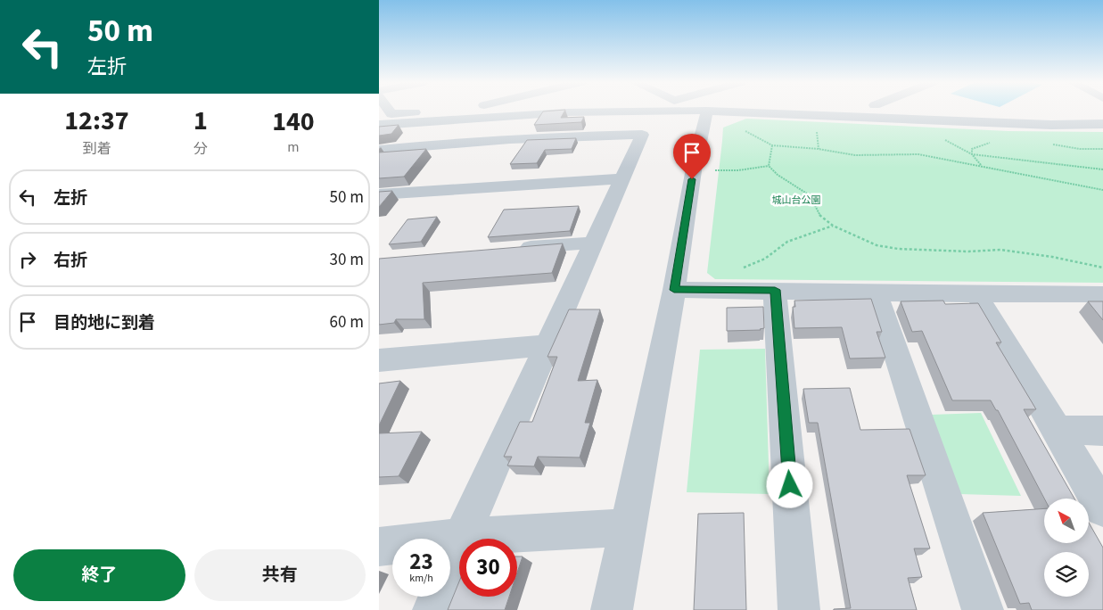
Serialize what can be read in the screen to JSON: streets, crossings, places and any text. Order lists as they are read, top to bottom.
{
  "parks": ["城山台公園"],
  "north": "top left",
  "page": {
    "turn": ["50 m", "左折"],
    "eta": [
      "12:37",
      "到着",
      "1",
      "分",
      "140",
      "m"
    ],
    "list": [
      {
        "name": "左折",
        "value": "50 m"
      },
      {
        "name": "右折",
        "value": "30 m"
      },
      {
        "name": "目的地に到着",
        "value": "60 m"
      }
    ],
    "speed": "23 km/h",
    "limit": "30",
    "buttons": ["終了", "共有"]
  }
}
